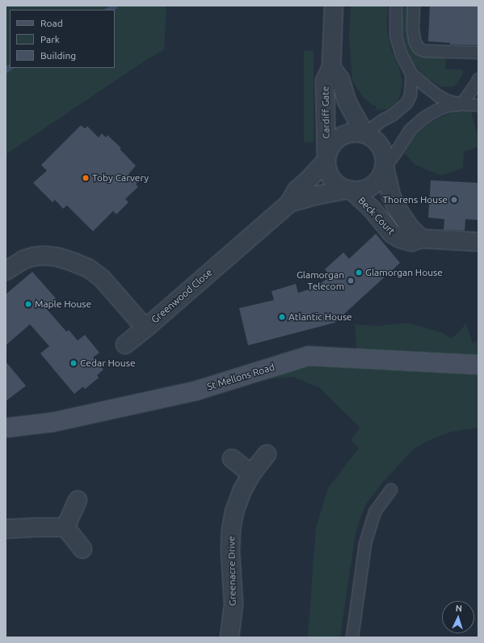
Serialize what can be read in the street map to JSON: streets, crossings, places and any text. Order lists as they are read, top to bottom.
{
  "streets": {
    "main road": ["St Mellons Road"],
    "street": [
      "Cardiff Gate",
      "Beck Court",
      "Greenwood Close",
      "Greenacre Drive"
    ]
  },
  "crossings": [
    ["Cardiff Gate", "Beck Court"],
    ["Cardiff Gate", "Greenwood Close"],
    ["Beck Court", "Greenwood Close"]
  ],
  "places": [
    "Toby Carvery",
    "Thorens House",
    "Glamorgan House",
    "Glamorgan Telecom",
    "Maple House",
    "Atlantic House",
    "Cedar House"
  ],
  "legend": ["Road", "Park", "Building"],
  "north": "top"
}
